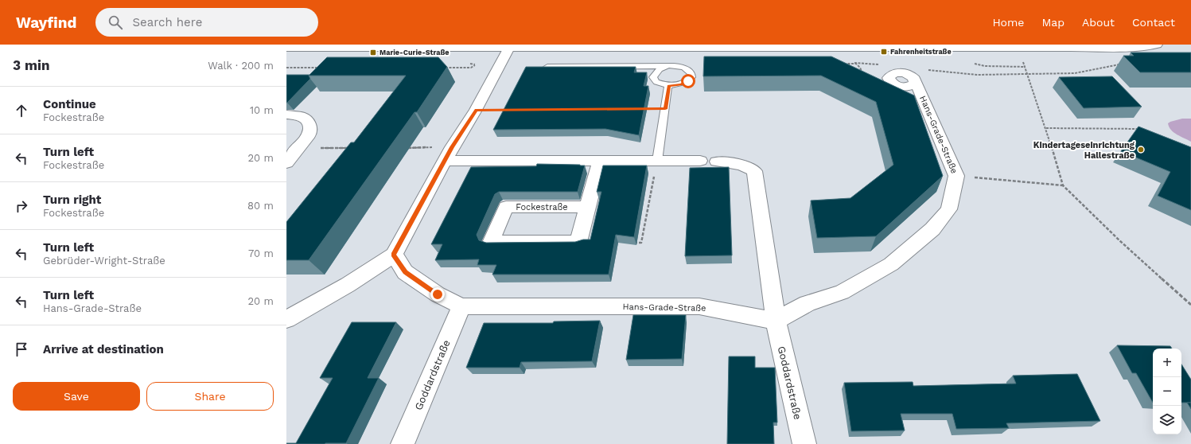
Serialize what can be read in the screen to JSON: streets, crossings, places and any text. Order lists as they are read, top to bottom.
{
  "streets": {
    "street": ["Hans-Grade-Straße", "Fockestraße", "Goddardstraße"]
  },
  "crossings": [
    ["Hans-Grade-Straße", "Goddardstraße"]
  ],
  "places": {
    "transit": ["Fahrenheitstraße", "Marie-Curie-Straße"],
    "other": ["Kindertageseinrichtung Hallestraße"]
  },
  "page": {
    "header": "Wayfind",
    "search": "Search here",
    "nav": [
      "Home",
      "Map",
      "About",
      "Contact"
    ],
    "heading": ["3 min", "Walk · 200 m"],
    "list": [
      ["Continue", "Fockestraße", "10 m"],
      ["Turn left", "Fockestraße", "20 m"],
      ["Turn right", "Fockestraße", "80 m"],
      ["Turn left", "Gebrüder-Wright-Straße", "70 m"],
      ["Turn left", "Hans-Grade-Straße", "20 m"],
      "Arrive at destination"
    ],
    "map_buttons": ["+", "−"],
    "buttons": ["Save", "Share"]
  }
}
